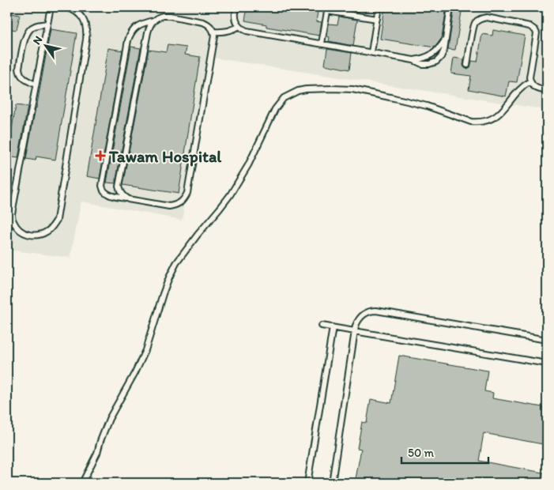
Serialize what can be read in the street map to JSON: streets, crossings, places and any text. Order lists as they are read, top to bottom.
{
  "places": {
    "health": ["Tawam Hospital"]
  },
  "scale_bar": "50 m",
  "north": "top left"
}
